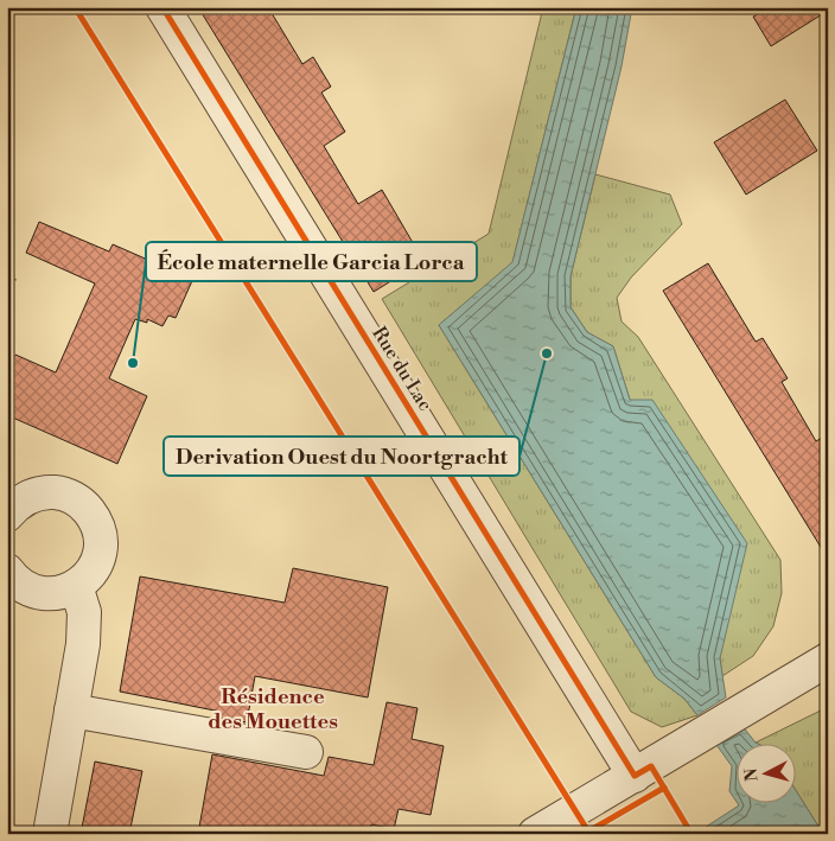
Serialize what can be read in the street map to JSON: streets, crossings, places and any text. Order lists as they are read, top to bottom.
{
  "streets": {
    "street": ["Rue du Lac"]
  },
  "districts": ["Résidence des Mouettes"],
  "places": ["Derivation Ouest du Noortgracht", "École maternelle Garcia Lorca"],
  "north": "left"
}
